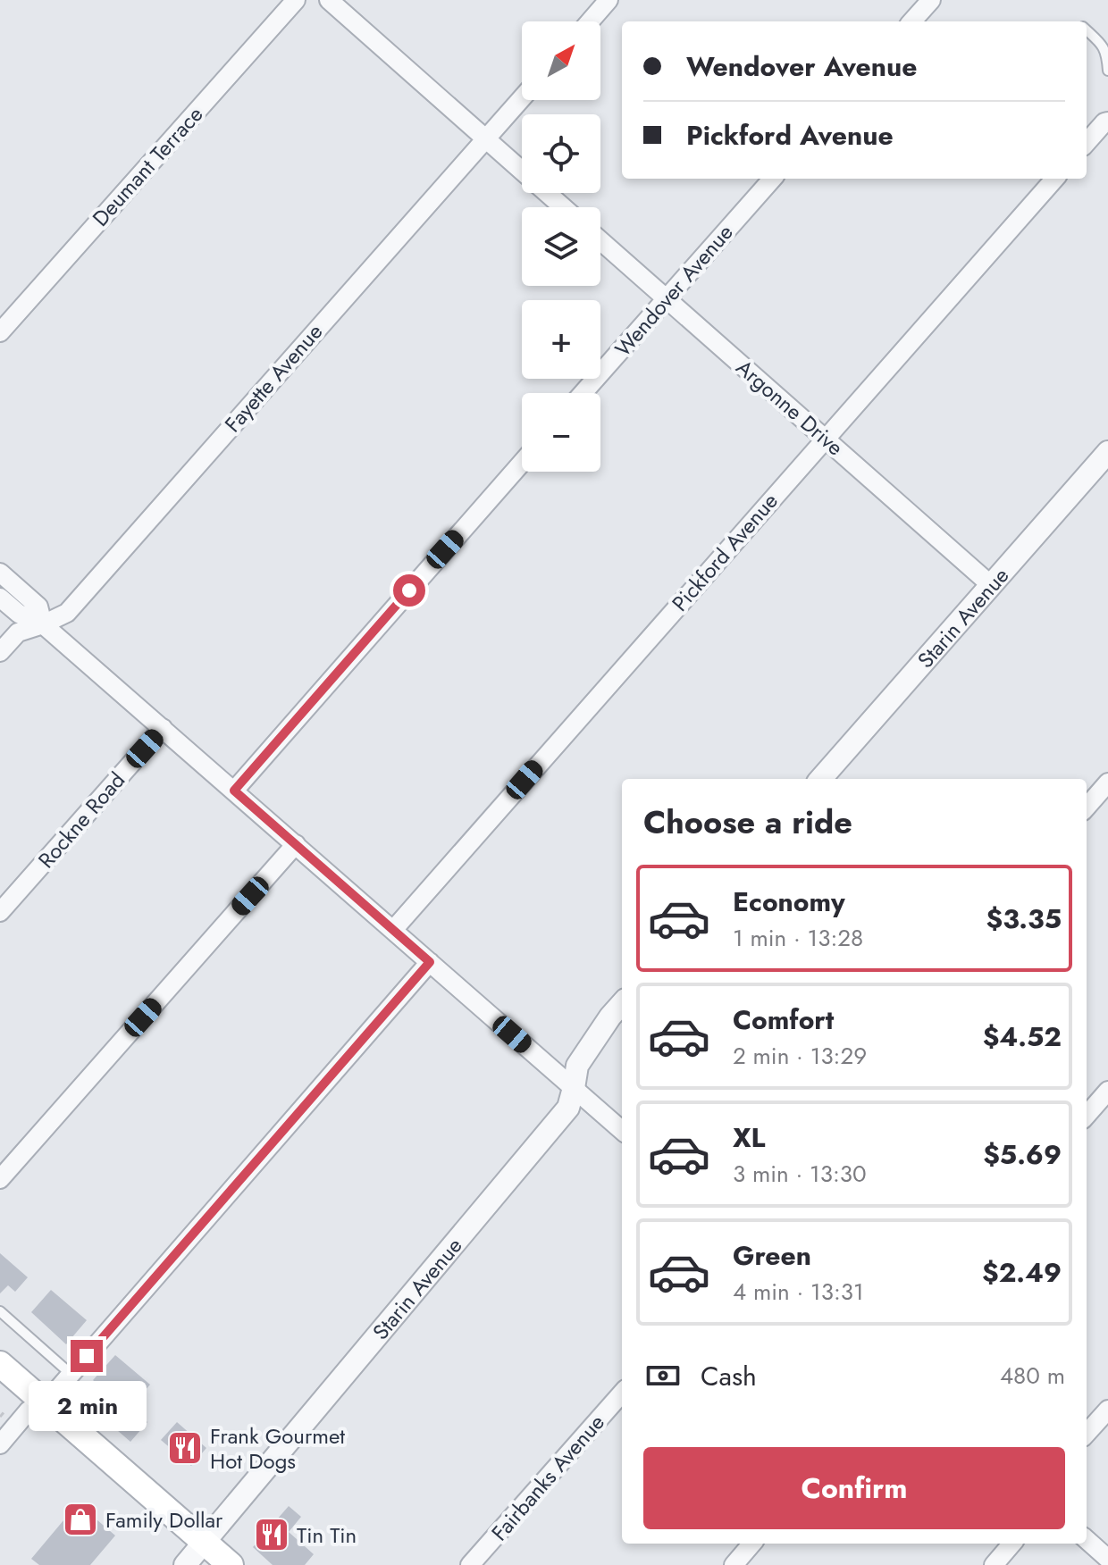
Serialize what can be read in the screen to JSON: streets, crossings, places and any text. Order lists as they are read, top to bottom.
{
  "streets": {
    "street": [
      "Deumant Terrace",
      "Wendover Avenue",
      "Fayette Avenue",
      "Argonne Drive",
      "Pickford Avenue",
      "Starin Avenue",
      "Rockne Road",
      "Fairbanks Avenue"
    ]
  },
  "crossings": [
    ["Wendover Avenue", "Argonne Drive"],
    ["Argonne Drive", "Pickford Avenue"],
    ["Argonne Drive", "Starin Avenue"]
  ],
  "places": {
    "restaurant": ["Frank Gourmet Hot Dogs", "Tin Tin"],
    "shop": ["Family Dollar"]
  },
  "north": "top right",
  "page": {
    "map_buttons": ["+", "−"],
    "banner": ["Wendover Avenue", "Pickford Avenue"],
    "heading": "Choose a ride",
    "list": [
      {
        "name": "Economy",
        "note": "1 min · 13:28",
        "value": "$3.35"
      },
      {
        "name": "Comfort",
        "note": "2 min · 13:29",
        "value": "$4.52"
      },
      {
        "name": "XL",
        "note": "3 min · 13:30",
        "value": "$5.69"
      },
      {
        "name": "Green",
        "note": "4 min · 13:31",
        "value": "$2.49"
      }
    ],
    "pay": ["Cash", "480 m"],
    "bubble": "2 min",
    "buttons": "Confirm"
  }
}
